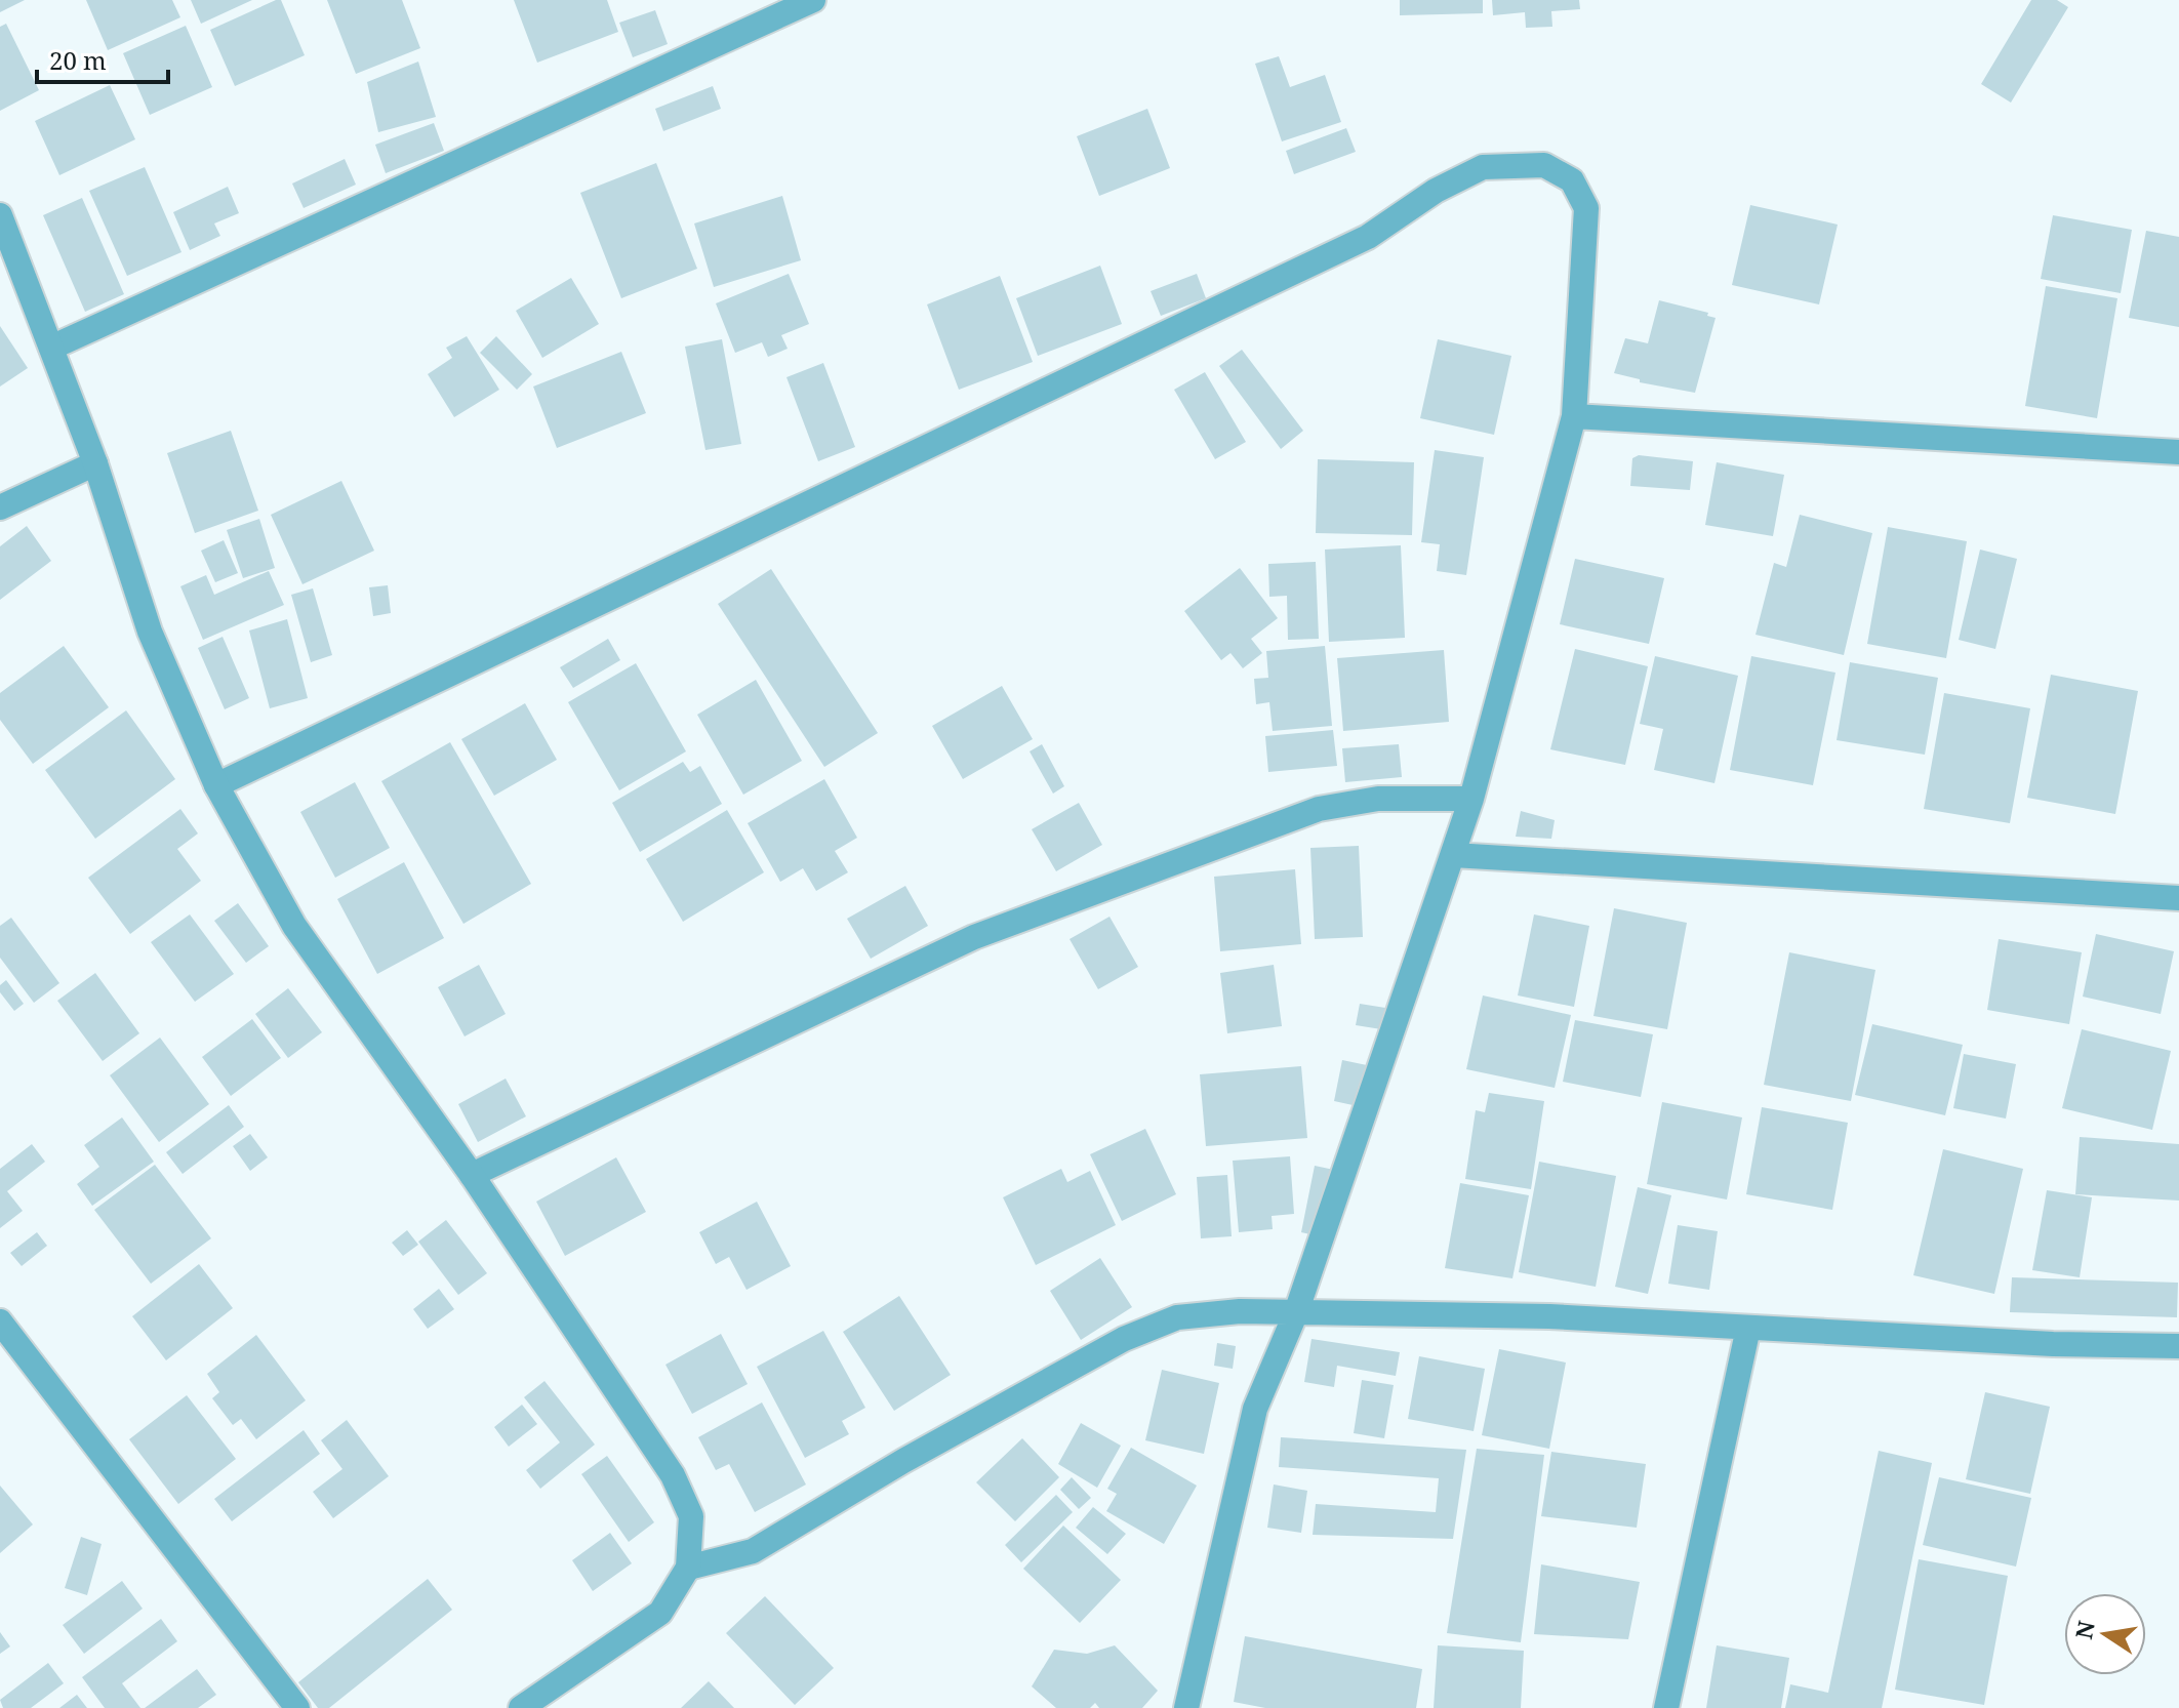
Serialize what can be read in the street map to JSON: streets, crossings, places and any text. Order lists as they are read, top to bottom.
{
  "scale_bar": "20 m",
  "north": "left"
}
